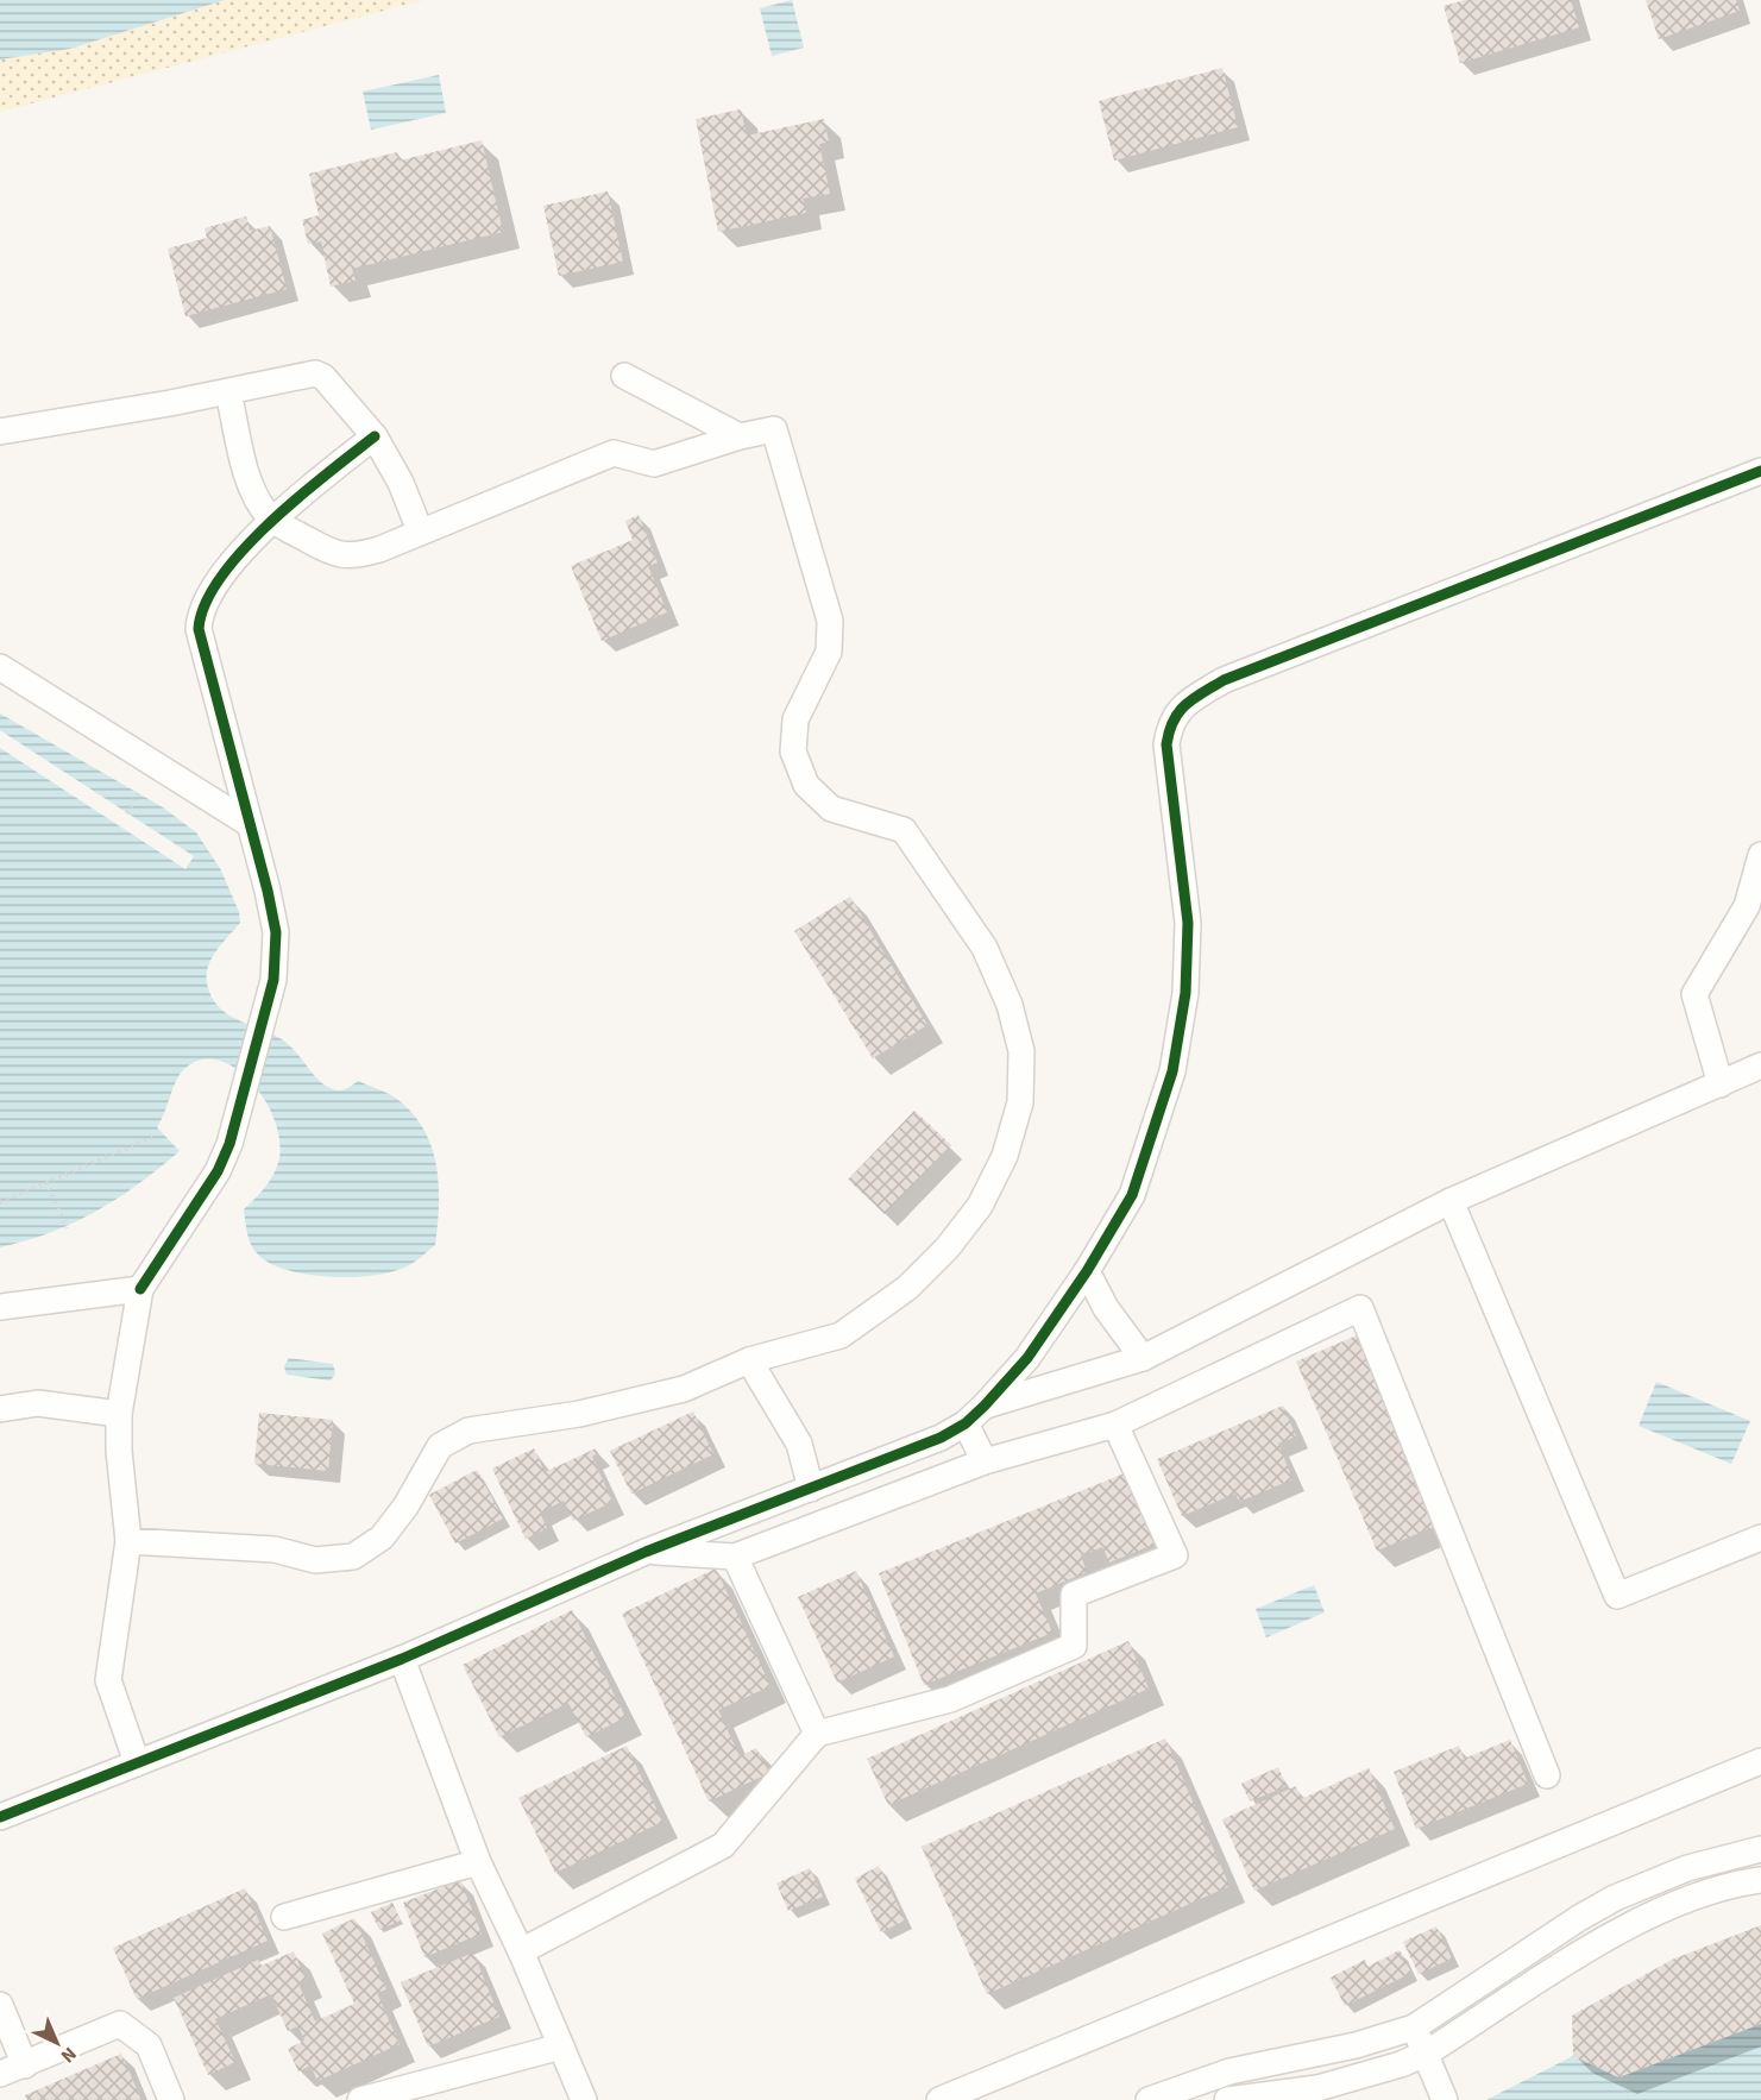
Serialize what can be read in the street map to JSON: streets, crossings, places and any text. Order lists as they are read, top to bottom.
{
  "north": "bottom right"
}
